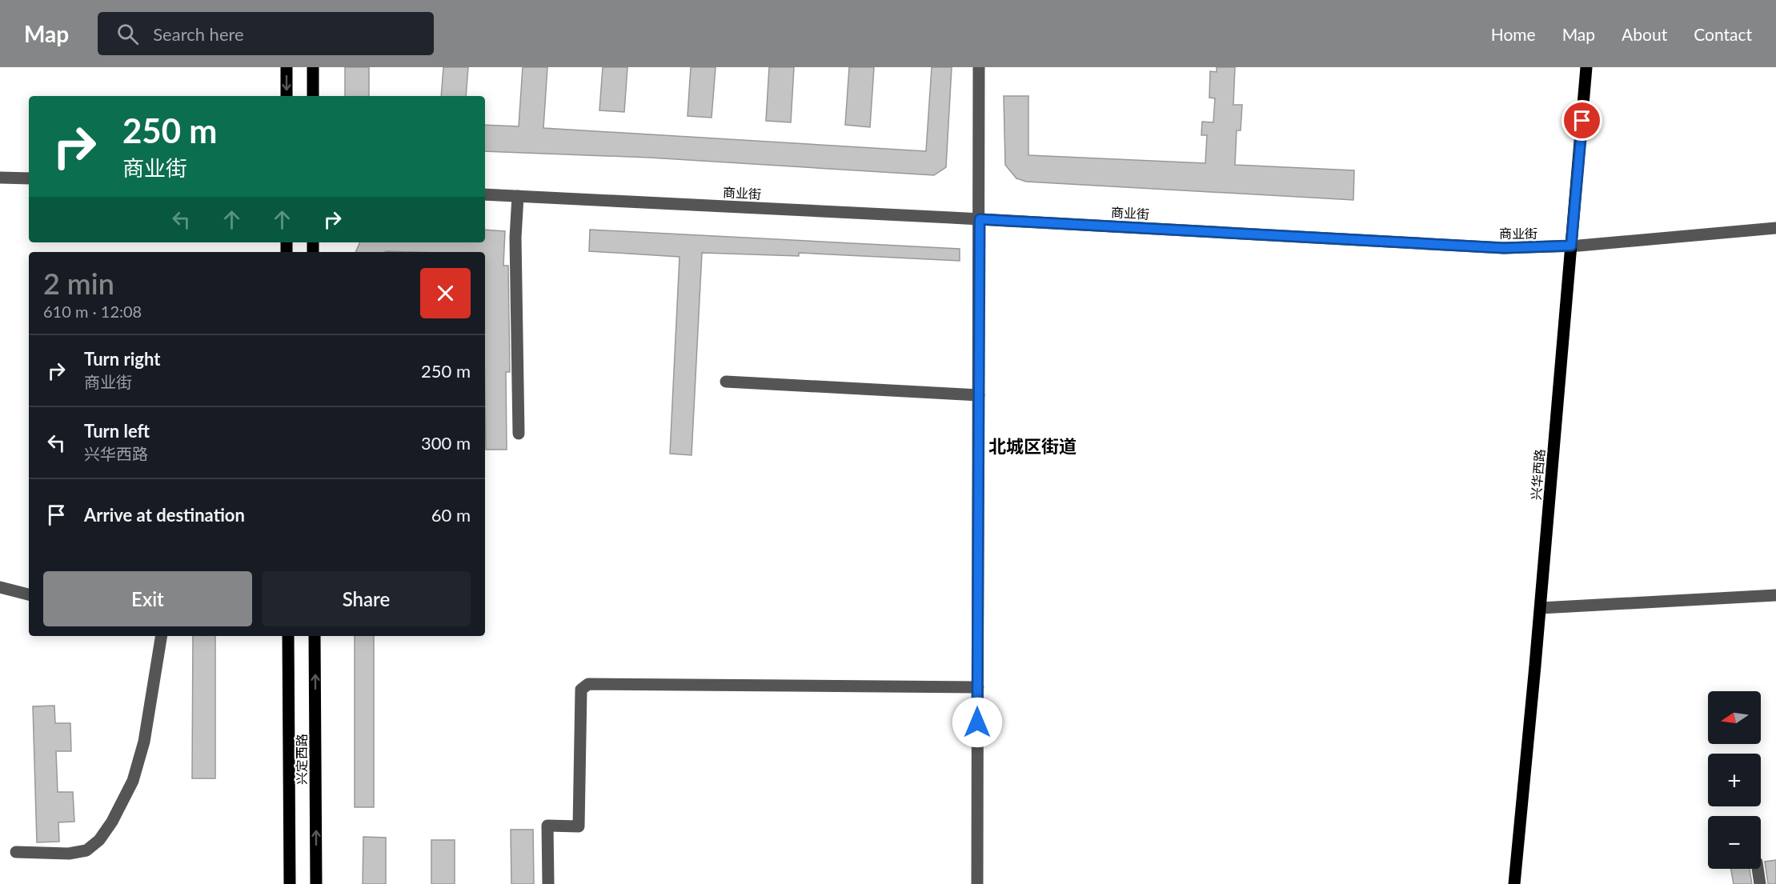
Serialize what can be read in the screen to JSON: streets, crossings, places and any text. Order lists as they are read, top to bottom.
{
  "streets": {
    "main road": ["兴华西路", "兴定西路"],
    "street": ["商业街"]
  },
  "crossings": [
    ["商业街", "兴华西路"]
  ],
  "districts": ["北城区街道"],
  "north": "left",
  "page": {
    "header": "Map",
    "search": "Search here",
    "nav": [
      "Home",
      "Map",
      "About",
      "Contact"
    ],
    "turn": ["250 m", "商业街"],
    "heading": ["2 min", "610 m · 12:08"],
    "list": [
      {
        "name": "Turn right",
        "note": "商业街",
        "value": "250 m"
      },
      {
        "name": "Turn left",
        "note": "兴华西路",
        "value": "300 m"
      },
      {
        "name": "Arrive at destination",
        "value": "60 m"
      }
    ],
    "buttons": ["Exit", "Share"],
    "map_buttons": ["+", "−"]
  }
}
